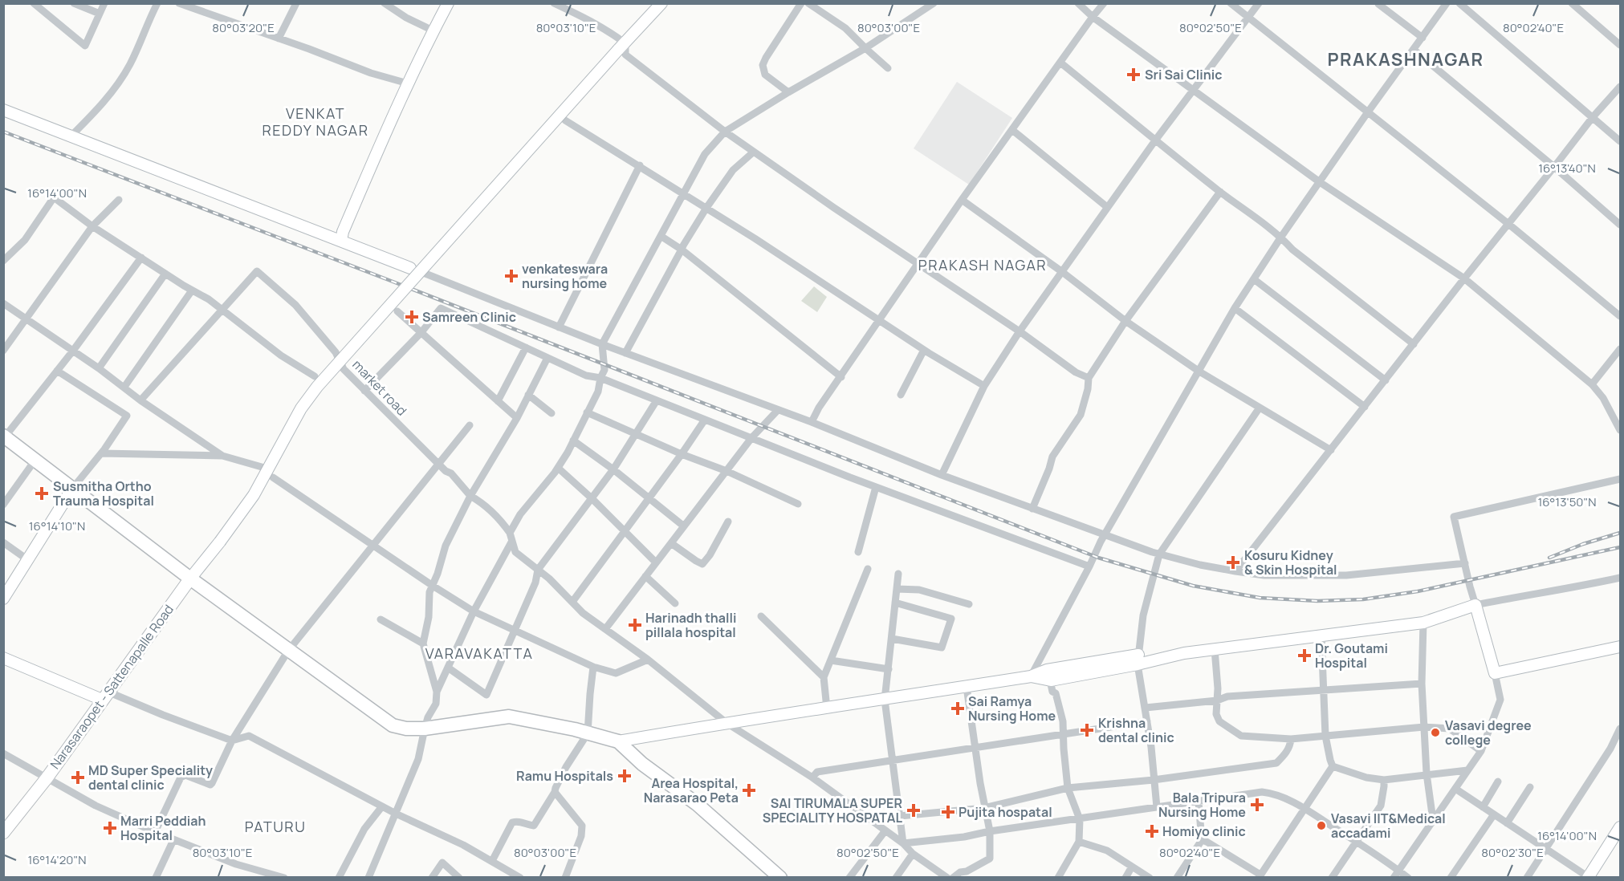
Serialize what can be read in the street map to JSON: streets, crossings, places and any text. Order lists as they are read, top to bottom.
{
  "streets": {
    "main road": ["Narasaraopet - Sattenapalle Road"],
    "street": ["market road"]
  },
  "districts": [
    "PRAKASHNAGAR",
    "VENKAT REDDY NAGAR",
    "PRAKASH NAGAR",
    "VARAVAKATTA",
    "PATURU"
  ],
  "places": {
    "health": [
      "Sri Sai Clinic",
      "venkateswara nursing home",
      "Samreen Clinic",
      "Susmitha Ortho Trauma Hospital",
      "Kosuru Kidney & Skin Hospital",
      "Harinadh thalli pillala hospital",
      "Dr. Goutami Hospital",
      "Sai Ramya Nursing Home",
      "Krishna dental clinic",
      "Ramu Hospitals",
      "MD Super Speciality dental clinic",
      "Area Hospital, Narasarao Peta",
      "Bala Tripura Nursing Home",
      "SAI TIRUMALA SUPER SPECIALITY HOSPATAL",
      "Pujita hospatal",
      "Marri Peddiah Hospital",
      "Homiyo clinic"
    ],
    "other": ["Vasavi degree college", "Vasavi IIT&Medical accadami"]
  },
  "coordinates": [
    "80°02'40\"E",
    "80°03'20\"E",
    "80°03'10\"E",
    "80°03'00\"E",
    "80°02'50\"E",
    "16°13'40\"N",
    "16°14'00\"N",
    "16°13'50\"N",
    "16°14'10\"N",
    "80°02'30\"E",
    "16°14'20\"N"
  ]
}
